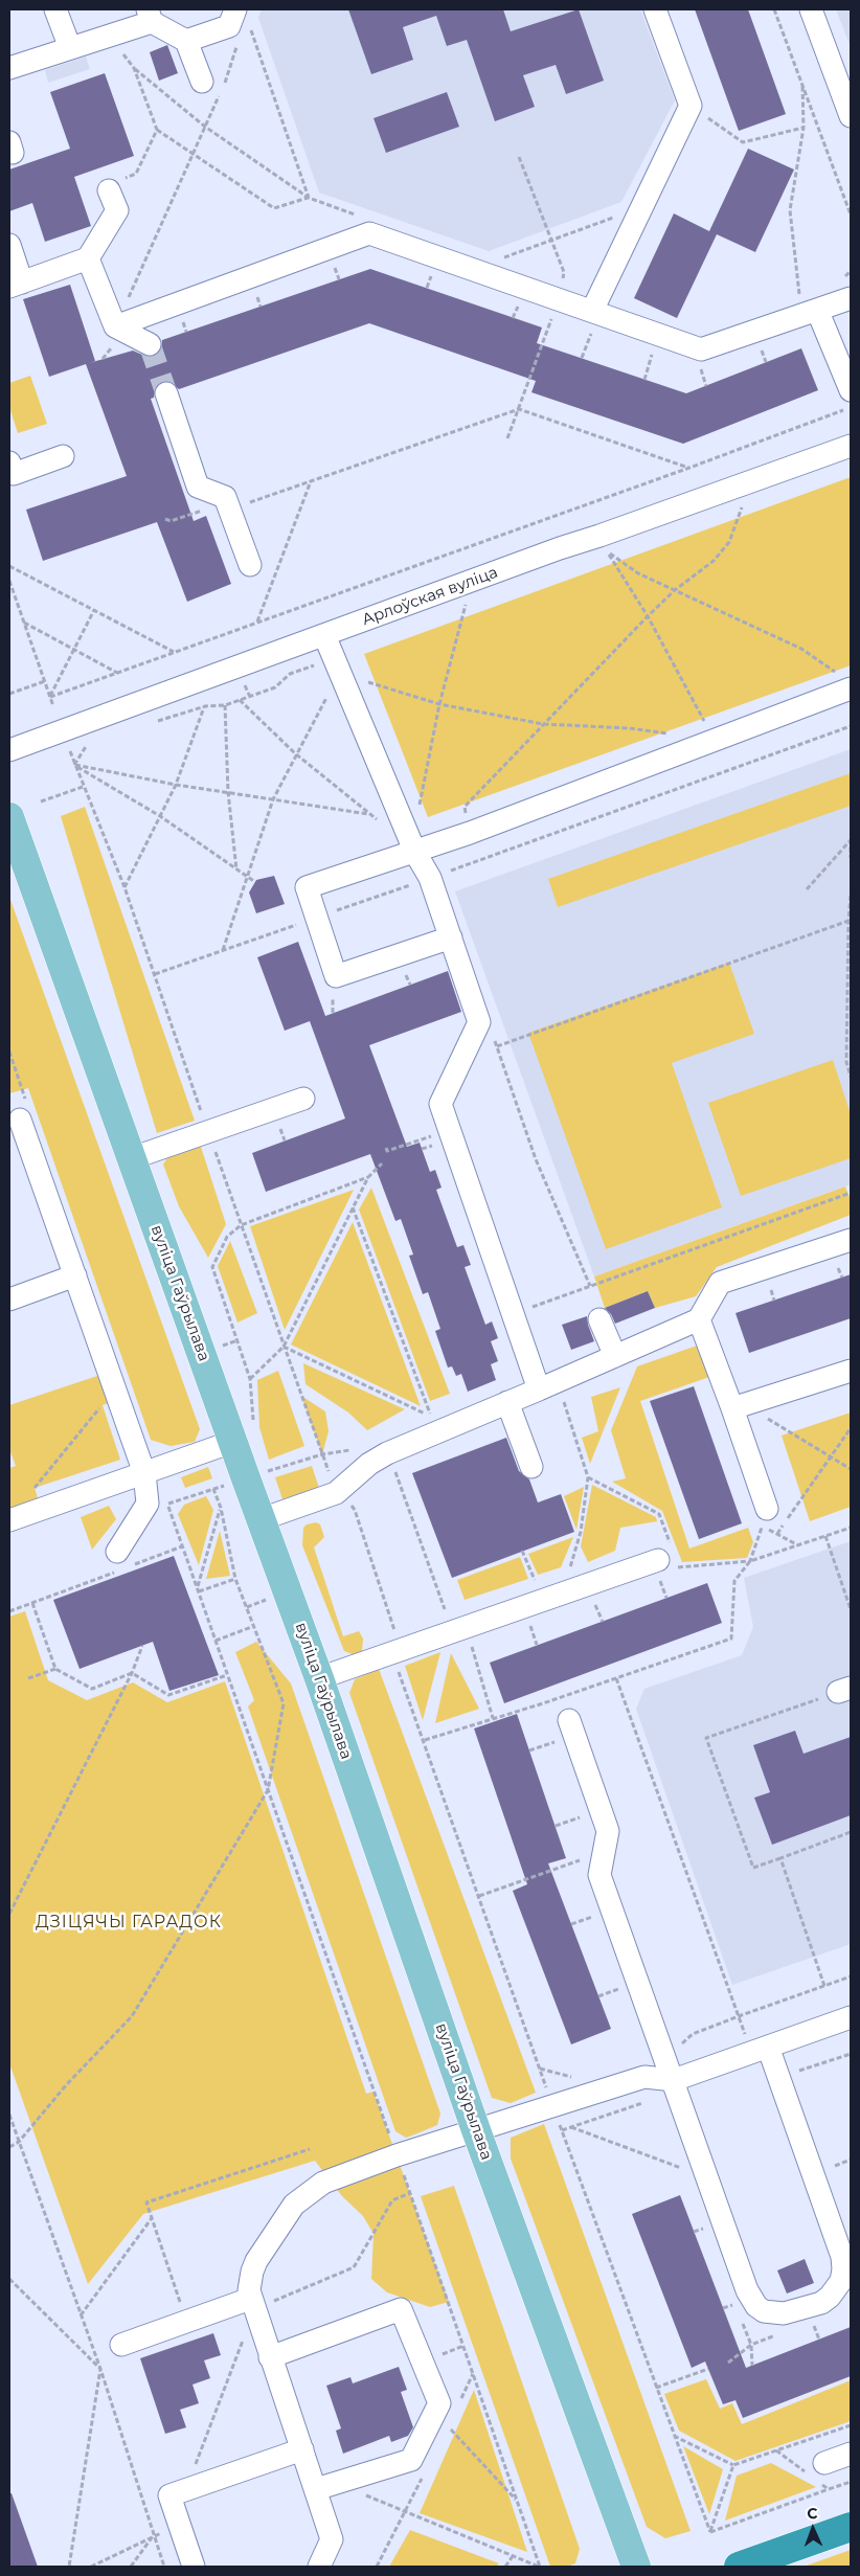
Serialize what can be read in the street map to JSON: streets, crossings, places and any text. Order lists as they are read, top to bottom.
{
  "streets": {
    "main road": ["вуліца Гаўрылава"],
    "street": ["Арлоўская вуліца"]
  },
  "districts": ["ДЗІЦЯЧЫ ГАРАДОК"],
  "north": "top"
}
